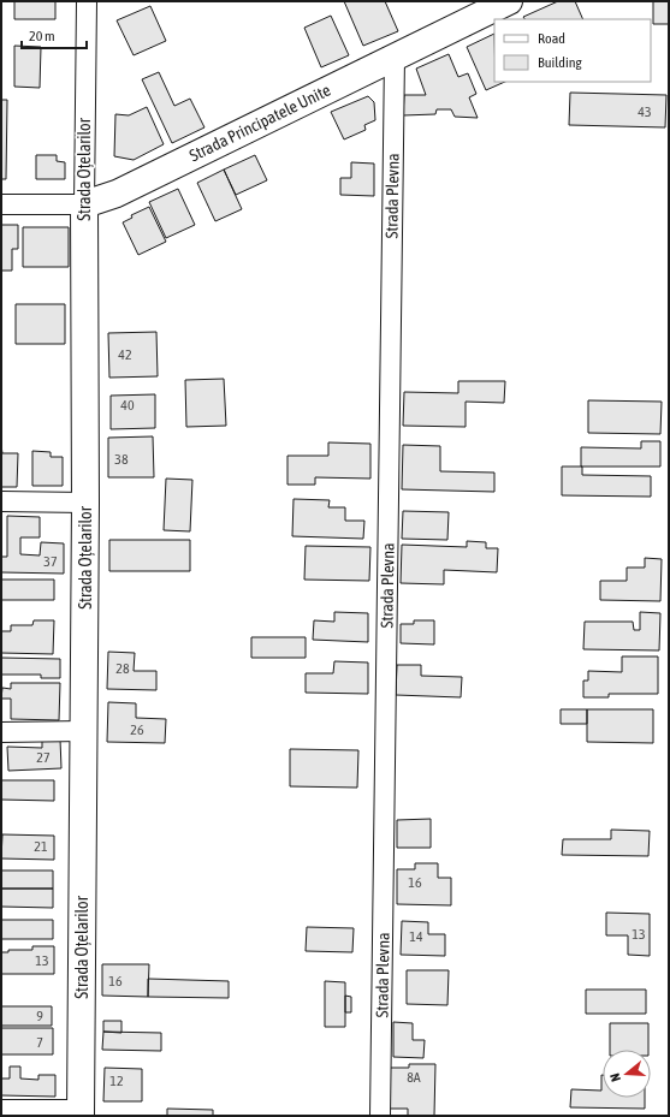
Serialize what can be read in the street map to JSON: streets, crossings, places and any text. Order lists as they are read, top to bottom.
{
  "streets": {
    "street": ["Strada Principatele Unite", "Strada Oțelarilor", "Strada Plevna"]
  },
  "crossings": [
    ["Strada Principatele Unite", "Strada Oțelarilor"],
    ["Strada Principatele Unite", "Strada Plevna"]
  ],
  "house_numbers": [
    "43",
    "42",
    "40",
    "38",
    "37",
    "28",
    "26",
    "27",
    "21",
    "16",
    "13",
    "14",
    "13",
    "16",
    "9",
    "7",
    "8A",
    "12"
  ],
  "legend": ["Road", "Building"],
  "scale_bar": "20 m",
  "north": "left"
}
